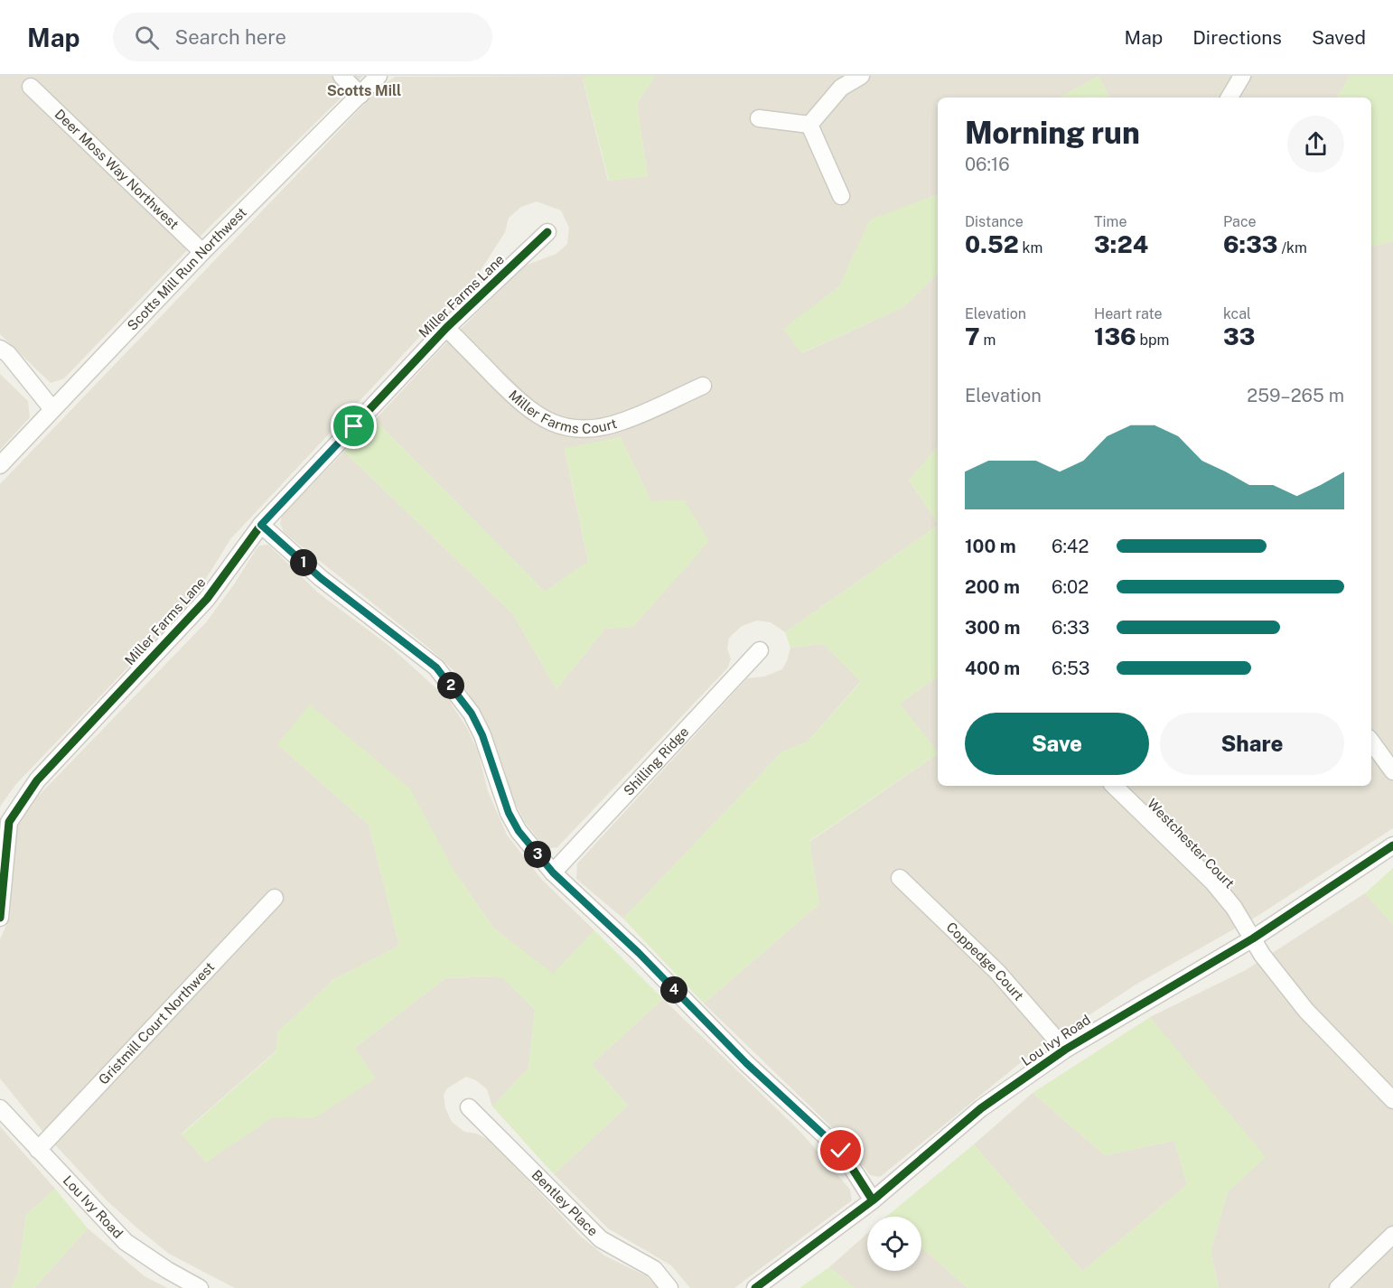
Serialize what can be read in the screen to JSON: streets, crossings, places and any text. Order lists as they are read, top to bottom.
{
  "streets": {
    "street": [
      "Deer Moss Way Northwest",
      "Scotts Mill Run Northwest",
      "Miller Farms Lane",
      "Miller Farms Court",
      "Shilling Ridge",
      "Westchester Court",
      "Coppedge Court",
      "Gristmill Court Northwest",
      "Lou Ivy Road",
      "Bentley Place"
    ]
  },
  "crossings": [
    ["Deer Moss Way Northwest", "Scotts Mill Run Northwest"],
    ["Miller Farms Lane", "Miller Farms Court"],
    ["Westchester Court", "Lou Ivy Road"],
    ["Coppedge Court", "Lou Ivy Road"],
    ["Gristmill Court Northwest", "Lou Ivy Road"]
  ],
  "districts": ["Scotts Mill"],
  "page": {
    "header": "Map",
    "search": "Search here",
    "nav": ["Map", "Directions", "Saved"],
    "heading": ["Morning run", "06:16"],
    "stats": [
      ["Distance", "0.52 km"],
      ["Time", "3:24"],
      ["Pace", "6:33 /km"],
      ["Elevation", "7 m"],
      ["Heart rate", "136 bpm"],
      ["kcal", "33"]
    ],
    "chart": ["Elevation", "259–265 m"],
    "list": [
      {
        "name": "100 m",
        "note": "6:42"
      },
      {
        "name": "200 m",
        "note": "6:02"
      },
      {
        "name": "300 m",
        "note": "6:33"
      },
      {
        "name": "400 m",
        "note": "6:53"
      }
    ],
    "pins": [
      "1",
      "2",
      "3",
      "4"
    ],
    "buttons": ["Save", "Share"]
  }
}
